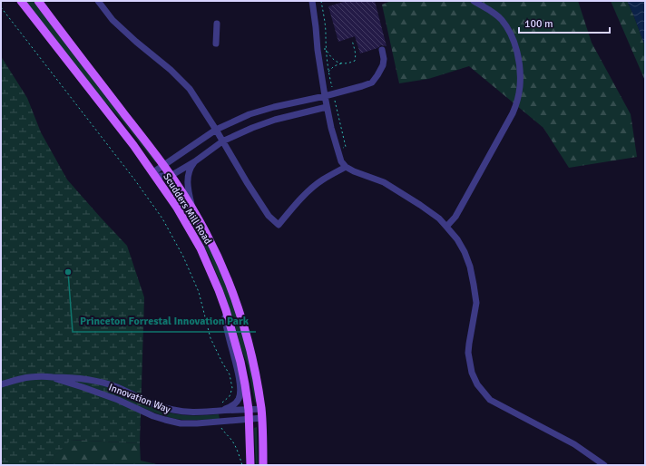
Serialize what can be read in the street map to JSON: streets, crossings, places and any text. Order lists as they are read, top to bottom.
{
  "streets": {
    "main road": ["Scudders Mill Road"],
    "street": ["Innovation Way"]
  },
  "crossings": [
    ["Scudders Mill Road", "Innovation Way"]
  ],
  "places": ["Princeton Forrestal Innovation Park"],
  "scale_bar": "100 m"
}
